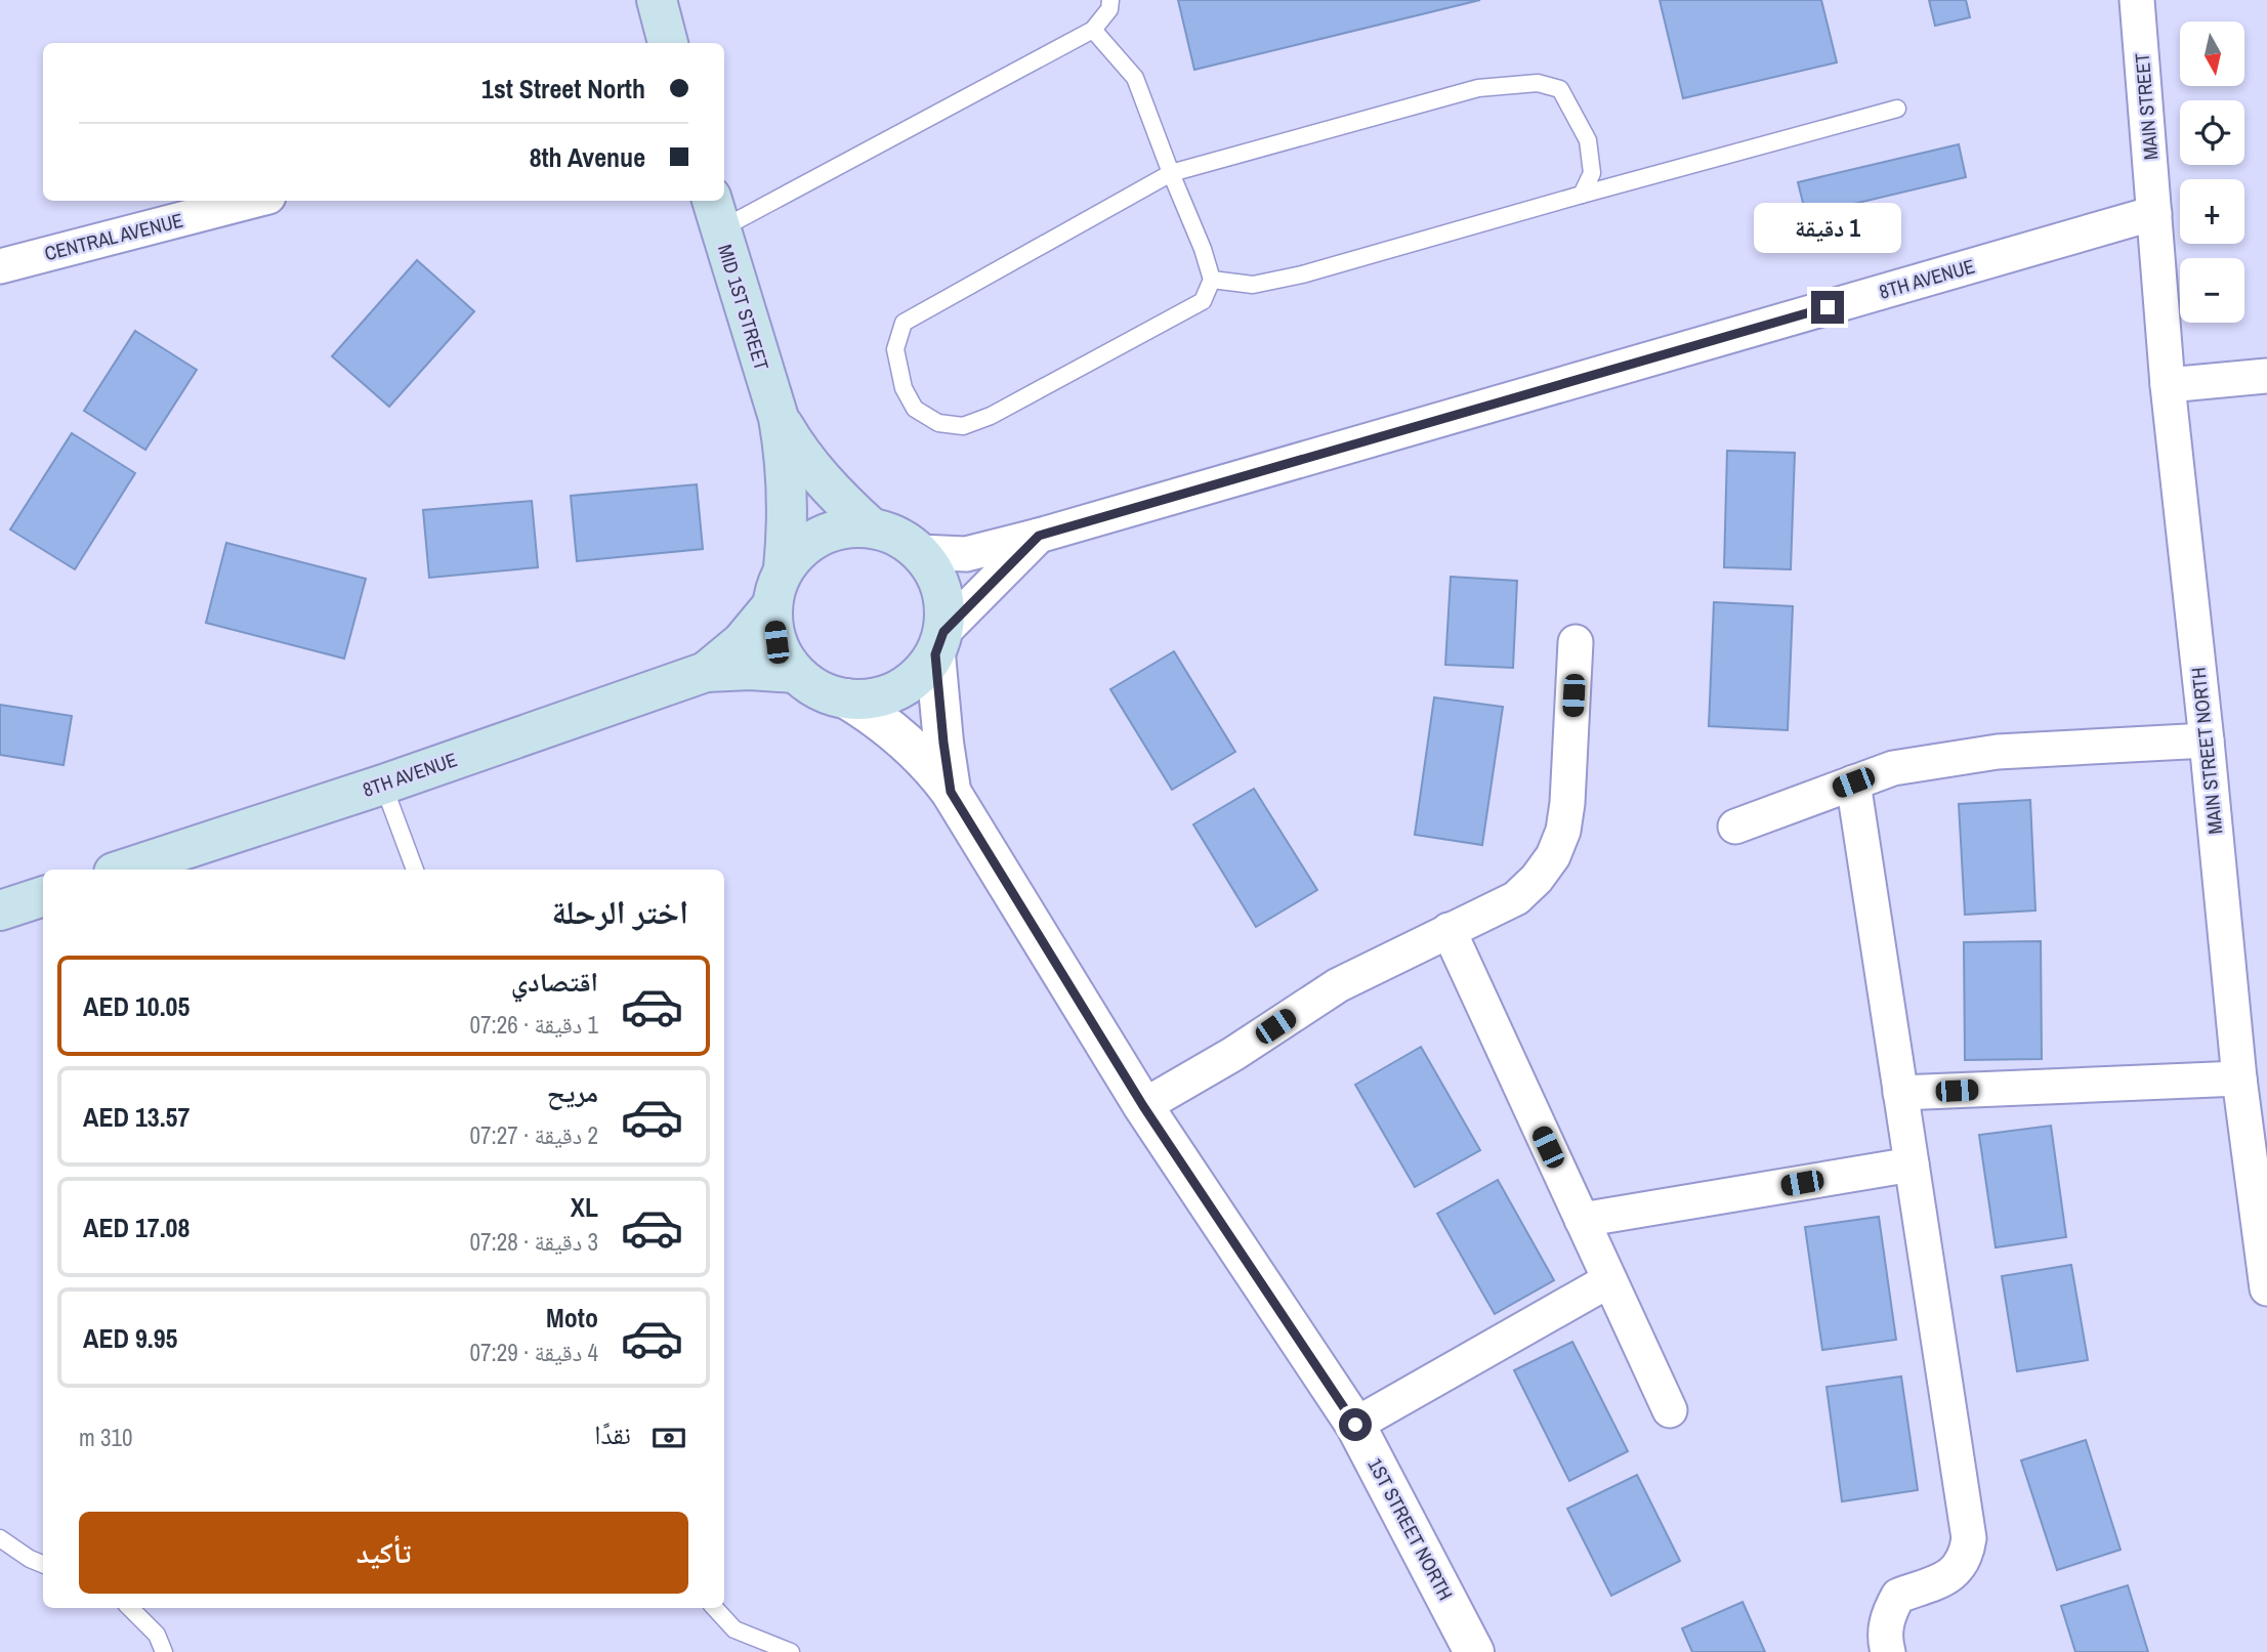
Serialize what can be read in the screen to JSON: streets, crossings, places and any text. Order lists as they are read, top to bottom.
{
  "streets": {
    "main road": ["8TH AVENUE", "MID 1ST STREET"],
    "street": [
      "MAIN STREET",
      "CENTRAL AVENUE",
      "MAIN STREET NORTH",
      "1ST STREET NORTH"
    ]
  },
  "crossings": [
    ["MAIN STREET", "8TH AVENUE"],
    ["MAIN STREET", "MAIN STREET NORTH"],
    ["8TH AVENUE", "MID 1ST STREET"],
    ["8TH AVENUE", "MAIN STREET NORTH"],
    ["8TH AVENUE", "1ST STREET NORTH"],
    ["MID 1ST STREET", "1ST STREET NORTH"]
  ],
  "north": "bottom",
  "page": {
    "map_buttons": ["+", "−"],
    "banner": ["1st Street North", "8th Avenue"],
    "bubble": "1 دقيقة",
    "heading": "اختر الرحلة",
    "list": [
      {
        "name": "اقتصادي",
        "note": "1 دقيقة · 07:26",
        "value": "AED 10.05"
      },
      {
        "name": "مريح",
        "note": "2 دقيقة · 07:27",
        "value": "AED 13.57"
      },
      {
        "name": "XL",
        "note": "3 دقيقة · 07:28",
        "value": "AED 17.08"
      },
      {
        "name": "Moto",
        "note": "4 دقيقة · 07:29",
        "value": "AED 9.95"
      }
    ],
    "pay": ["نقدًا", "310 m"],
    "buttons": "تأكيد"
  }
}
